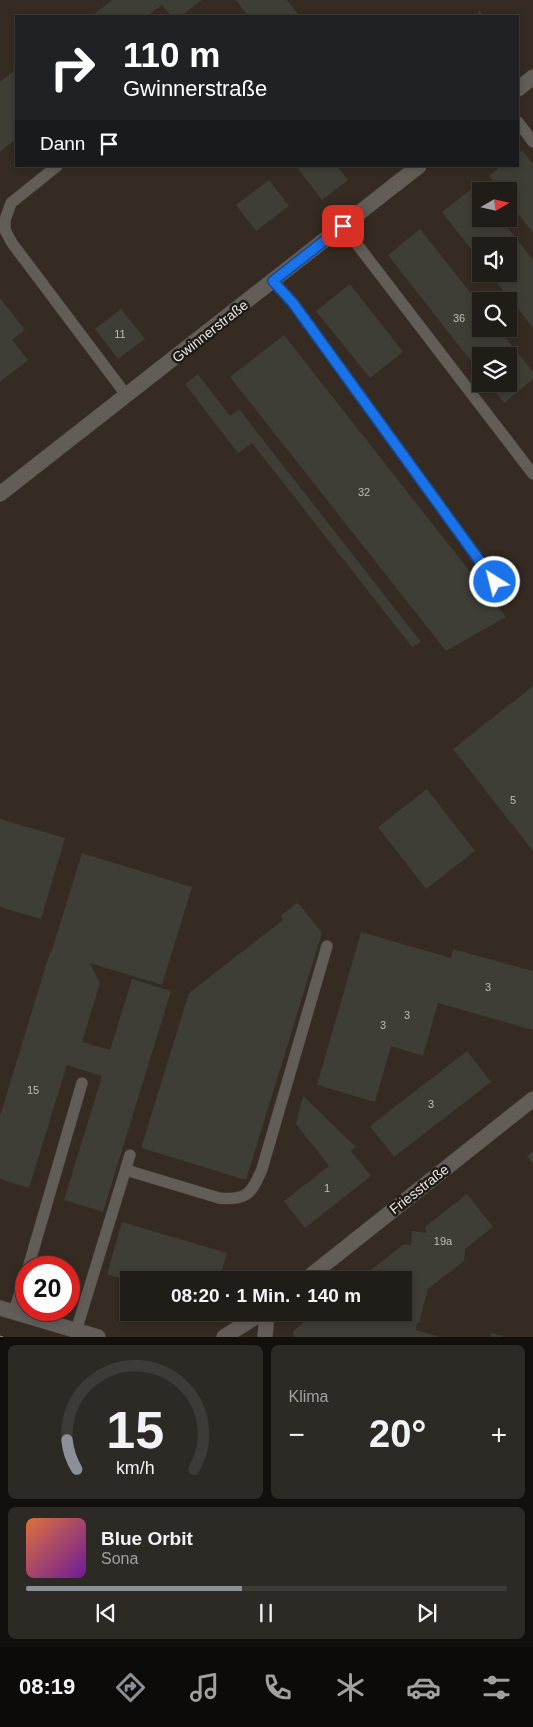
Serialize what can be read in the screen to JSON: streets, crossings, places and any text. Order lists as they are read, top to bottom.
{
  "streets": {
    "street": ["Gwinnerstraße", "Friesstraße"]
  },
  "house_numbers": [
    "36",
    "11",
    "32",
    "5",
    "3",
    "3",
    "3",
    "15",
    "3",
    "1",
    "19a"
  ],
  "north": "right",
  "page": {
    "turn": ["110 m", "Gwinnerstraße"],
    "then": "Dann",
    "limit": "20",
    "trip": "08:20 · 1 Min. · 140 m",
    "tile": "Klima",
    "heat": ["−", "20°", "+"],
    "song": ["Blue Orbit", "Sona"],
    "tabs": "08:19",
    "gauge": ["15", "km/h"]
  }
}
